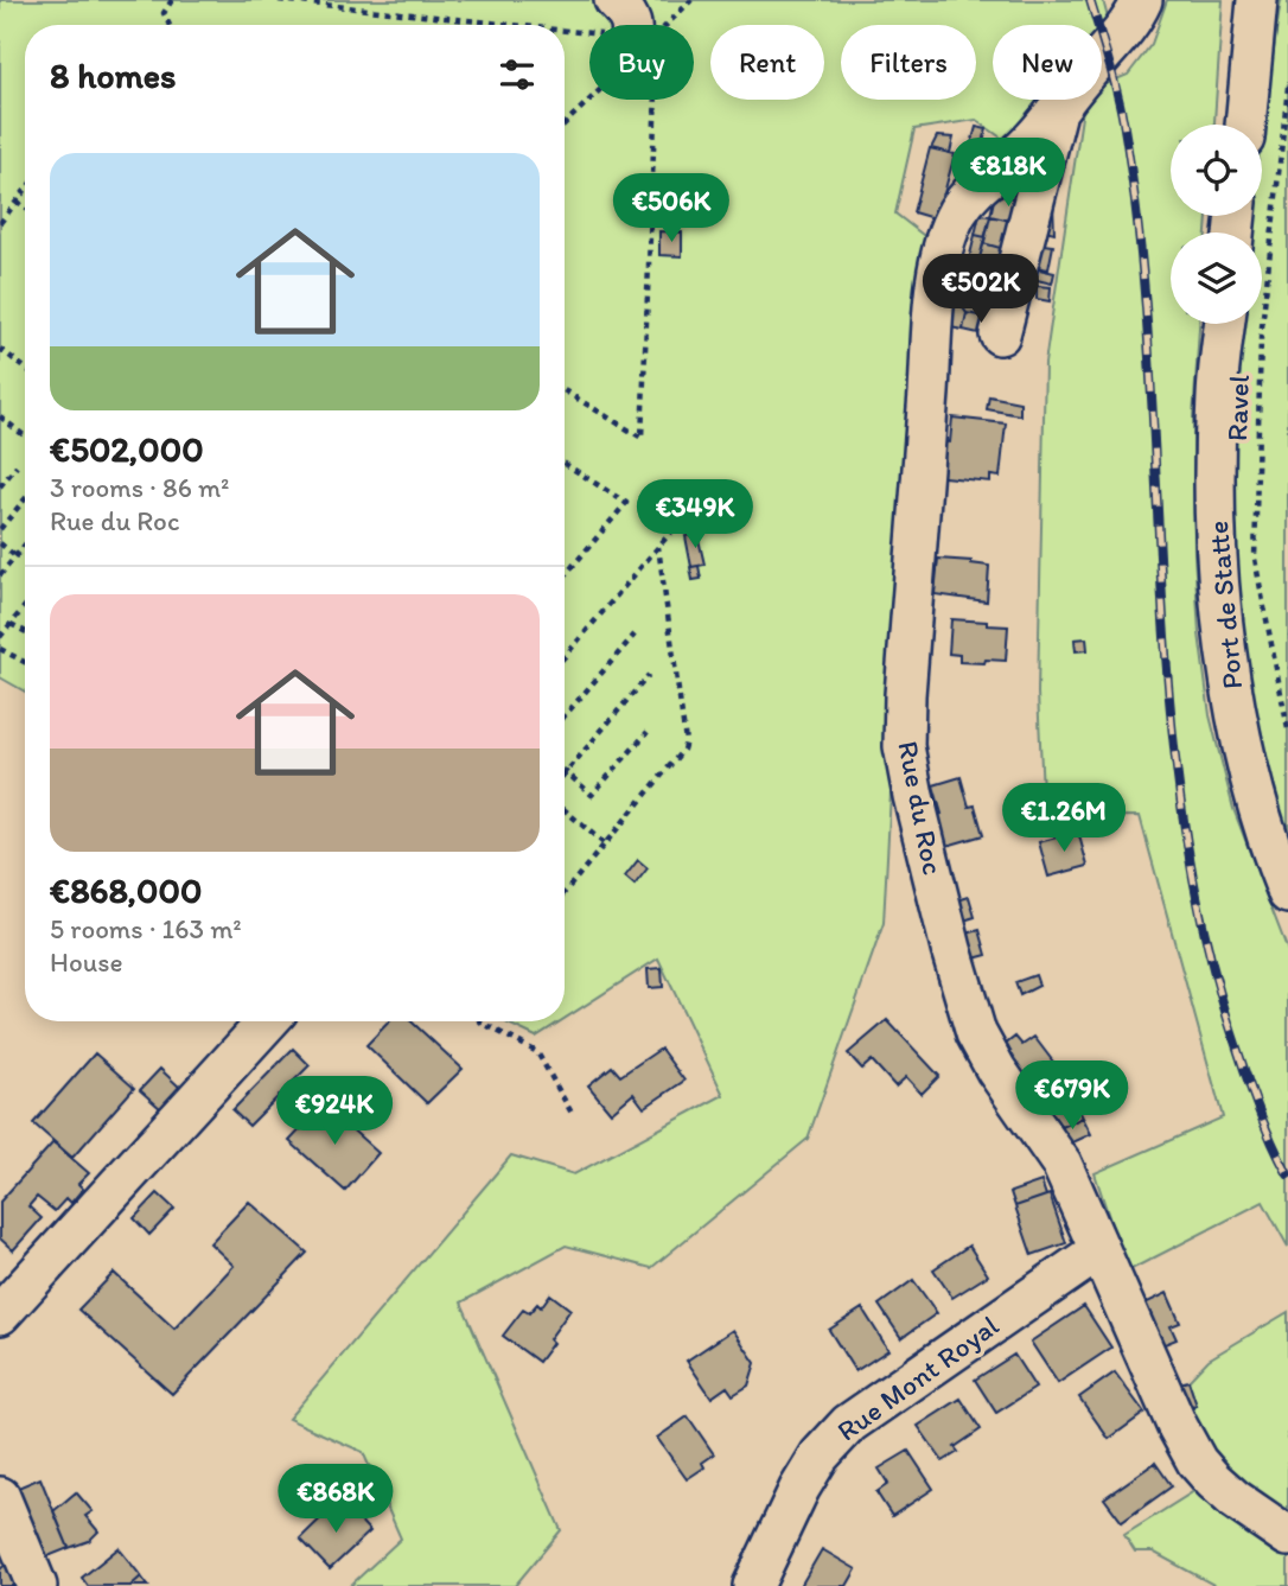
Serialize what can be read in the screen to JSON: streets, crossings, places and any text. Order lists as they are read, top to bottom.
{
  "streets": {
    "street": ["Port de Statte", "Rue du Roc", "Rue Mont Royal"],
    "path": ["Ravel"]
  },
  "crossings": [
    ["Rue du Roc", "Rue Mont Royal"]
  ],
  "page": {
    "chip": [
      "Buy",
      "Rent",
      "Filters",
      "New"
    ],
    "heading": "8 homes",
    "list": [
      {
        "name": "€502,000",
        "note": "3 rooms · 86 m² · Rue du Roc"
      },
      {
        "name": "€868,000",
        "note": "5 rooms · 163 m² · House"
      }
    ],
    "price": [
      "€818K",
      "€506K",
      "€502K",
      "€349K",
      "€1.26M",
      "€679K",
      "€924K",
      "€868K"
    ]
  }
}
